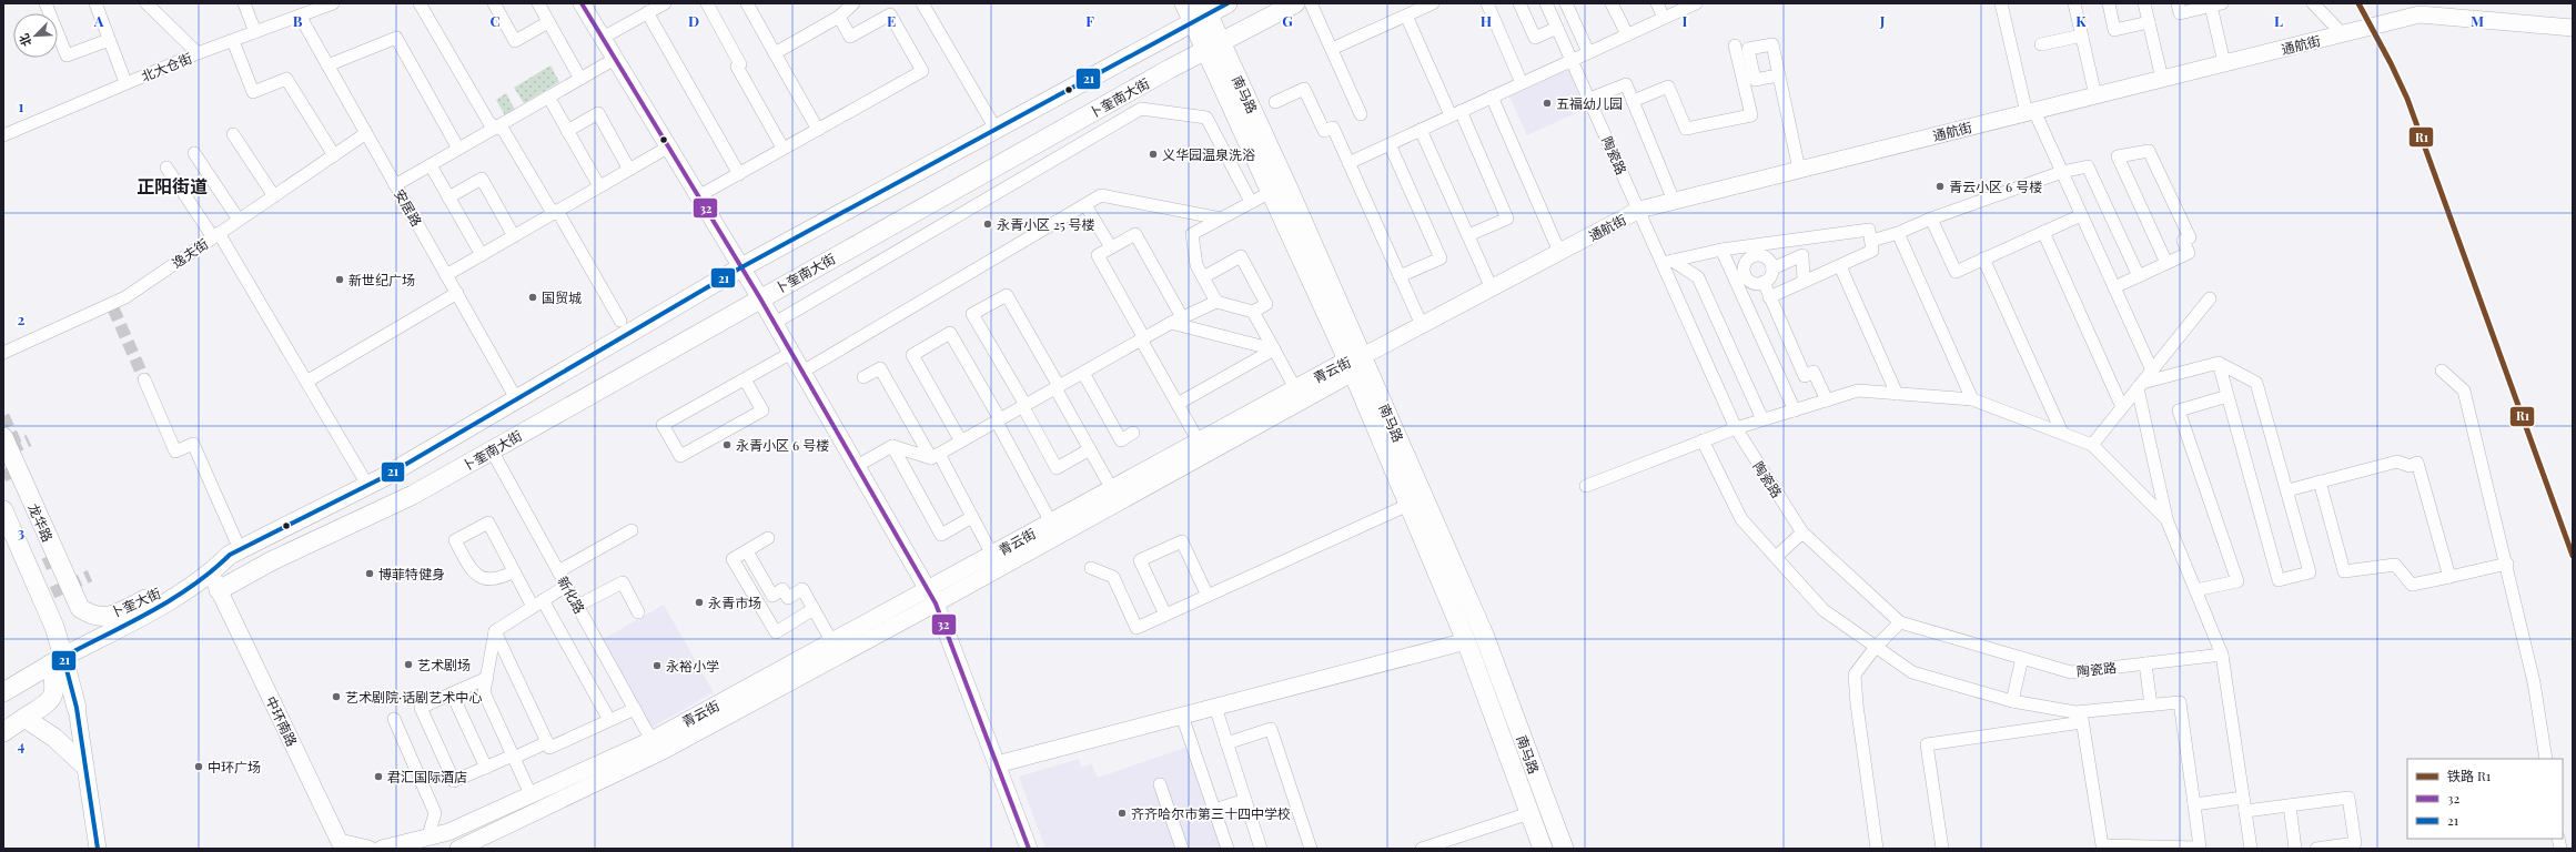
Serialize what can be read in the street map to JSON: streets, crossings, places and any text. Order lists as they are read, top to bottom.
{
  "streets": {
    "main road": [
      "通航街",
      "南马路",
      "卜奎南大街",
      "青云街",
      "龙华路",
      "卜奎大街",
      "中环南路"
    ],
    "street": [
      "北大仓街",
      "陶瓷路",
      "安居路",
      "逸夫街",
      "新化路"
    ]
  },
  "crossings": [
    ["通航街", "南马路"],
    ["通航街", "陶瓷路"],
    ["通航街", "青云街"],
    ["北大仓街", "安居路"],
    ["南马路", "卜奎南大街"],
    ["南马路", "青云街"],
    ["卜奎南大街", "新化路"],
    ["卜奎南大街", "卜奎大街"],
    ["卜奎南大街", "中环南路"],
    ["安居路", "逸夫街"],
    ["青云街", "新化路"],
    ["龙华路", "卜奎大街"],
    ["卜奎大街", "中环南路"]
  ],
  "districts": ["正阳街道"],
  "places": [
    "五福幼儿园",
    "义华园温泉洗浴",
    "青云小区 6 号楼",
    "永青小区 25 号楼",
    "新世纪广场",
    "国贸城",
    "永青小区 6 号楼",
    "博菲特健身",
    "永青市场",
    "艺术剧场",
    "永裕小学",
    "艺术剧院·话剧艺术中心",
    "中环广场",
    "君汇国际酒店",
    "齐齐哈尔市第三十四中学校"
  ],
  "lines": ["rail line R1", "transit line 32", "transit line 21"],
  "legend": ["铁路 R1", "32", "21"],
  "north": "bottom left",
  "grid": {
    "columns": [
      "A",
      "B",
      "C",
      "D",
      "E",
      "F",
      "G",
      "H",
      "I",
      "J",
      "K",
      "L",
      "M"
    ],
    "rows": [
      "1",
      "2",
      "3",
      "4"
    ]
  }
}
